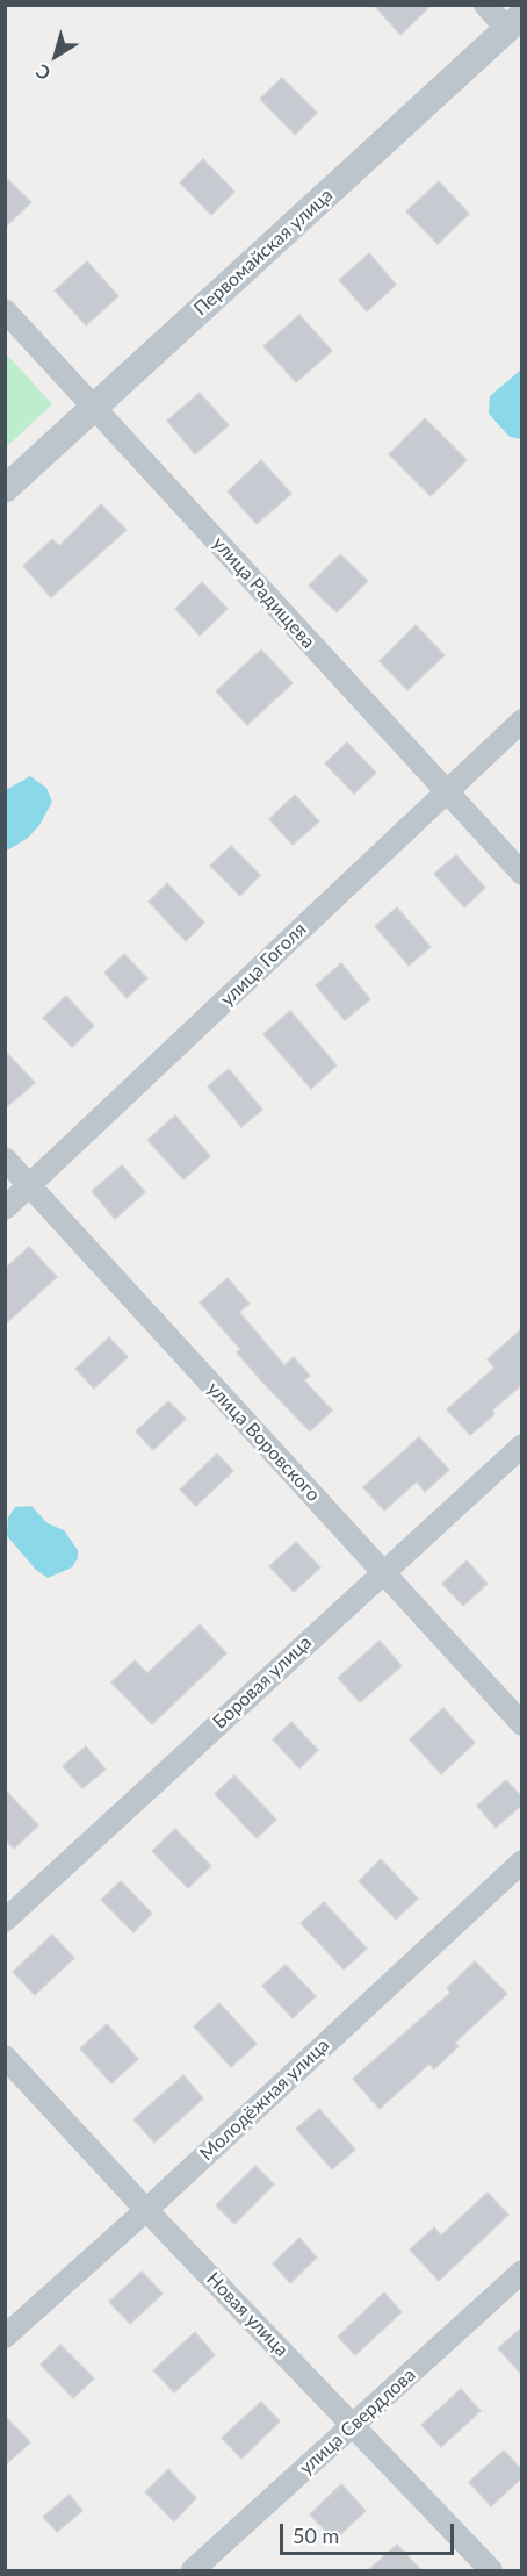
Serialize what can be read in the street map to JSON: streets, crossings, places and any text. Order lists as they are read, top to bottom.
{
  "streets": {
    "street": [
      "Первомайская улица",
      "улица Радищева",
      "улица Гоголя",
      "улица Воровского",
      "Боровая улица",
      "Молодёжная улица",
      "Новая улица",
      "улица Свердлова"
    ]
  },
  "crossings": [
    ["Первомайская улица", "улица Радищева"],
    ["улица Радищева", "улица Гоголя"],
    ["улица Гоголя", "улица Воровского"],
    ["улица Воровского", "Боровая улица"],
    ["Молодёжная улица", "Новая улица"],
    ["Новая улица", "улица Свердлова"]
  ],
  "scale_bar": "50 m",
  "north": "bottom left"
}
